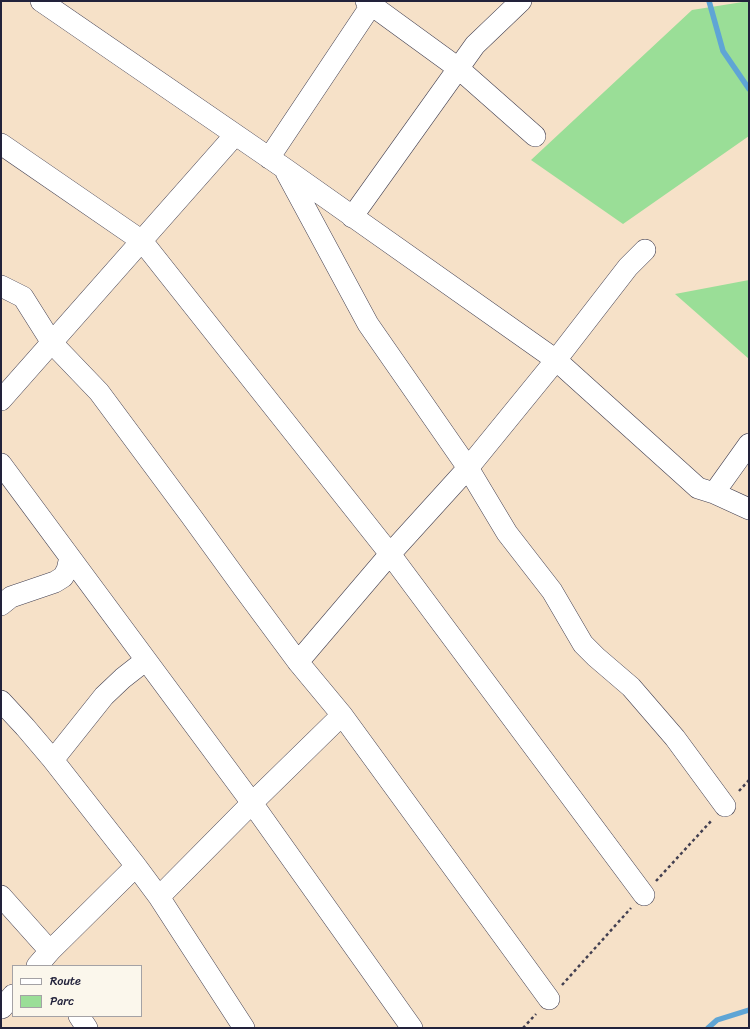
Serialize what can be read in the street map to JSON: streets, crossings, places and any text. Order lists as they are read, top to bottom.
{
  "legend": ["Route", "Parc"]
}
